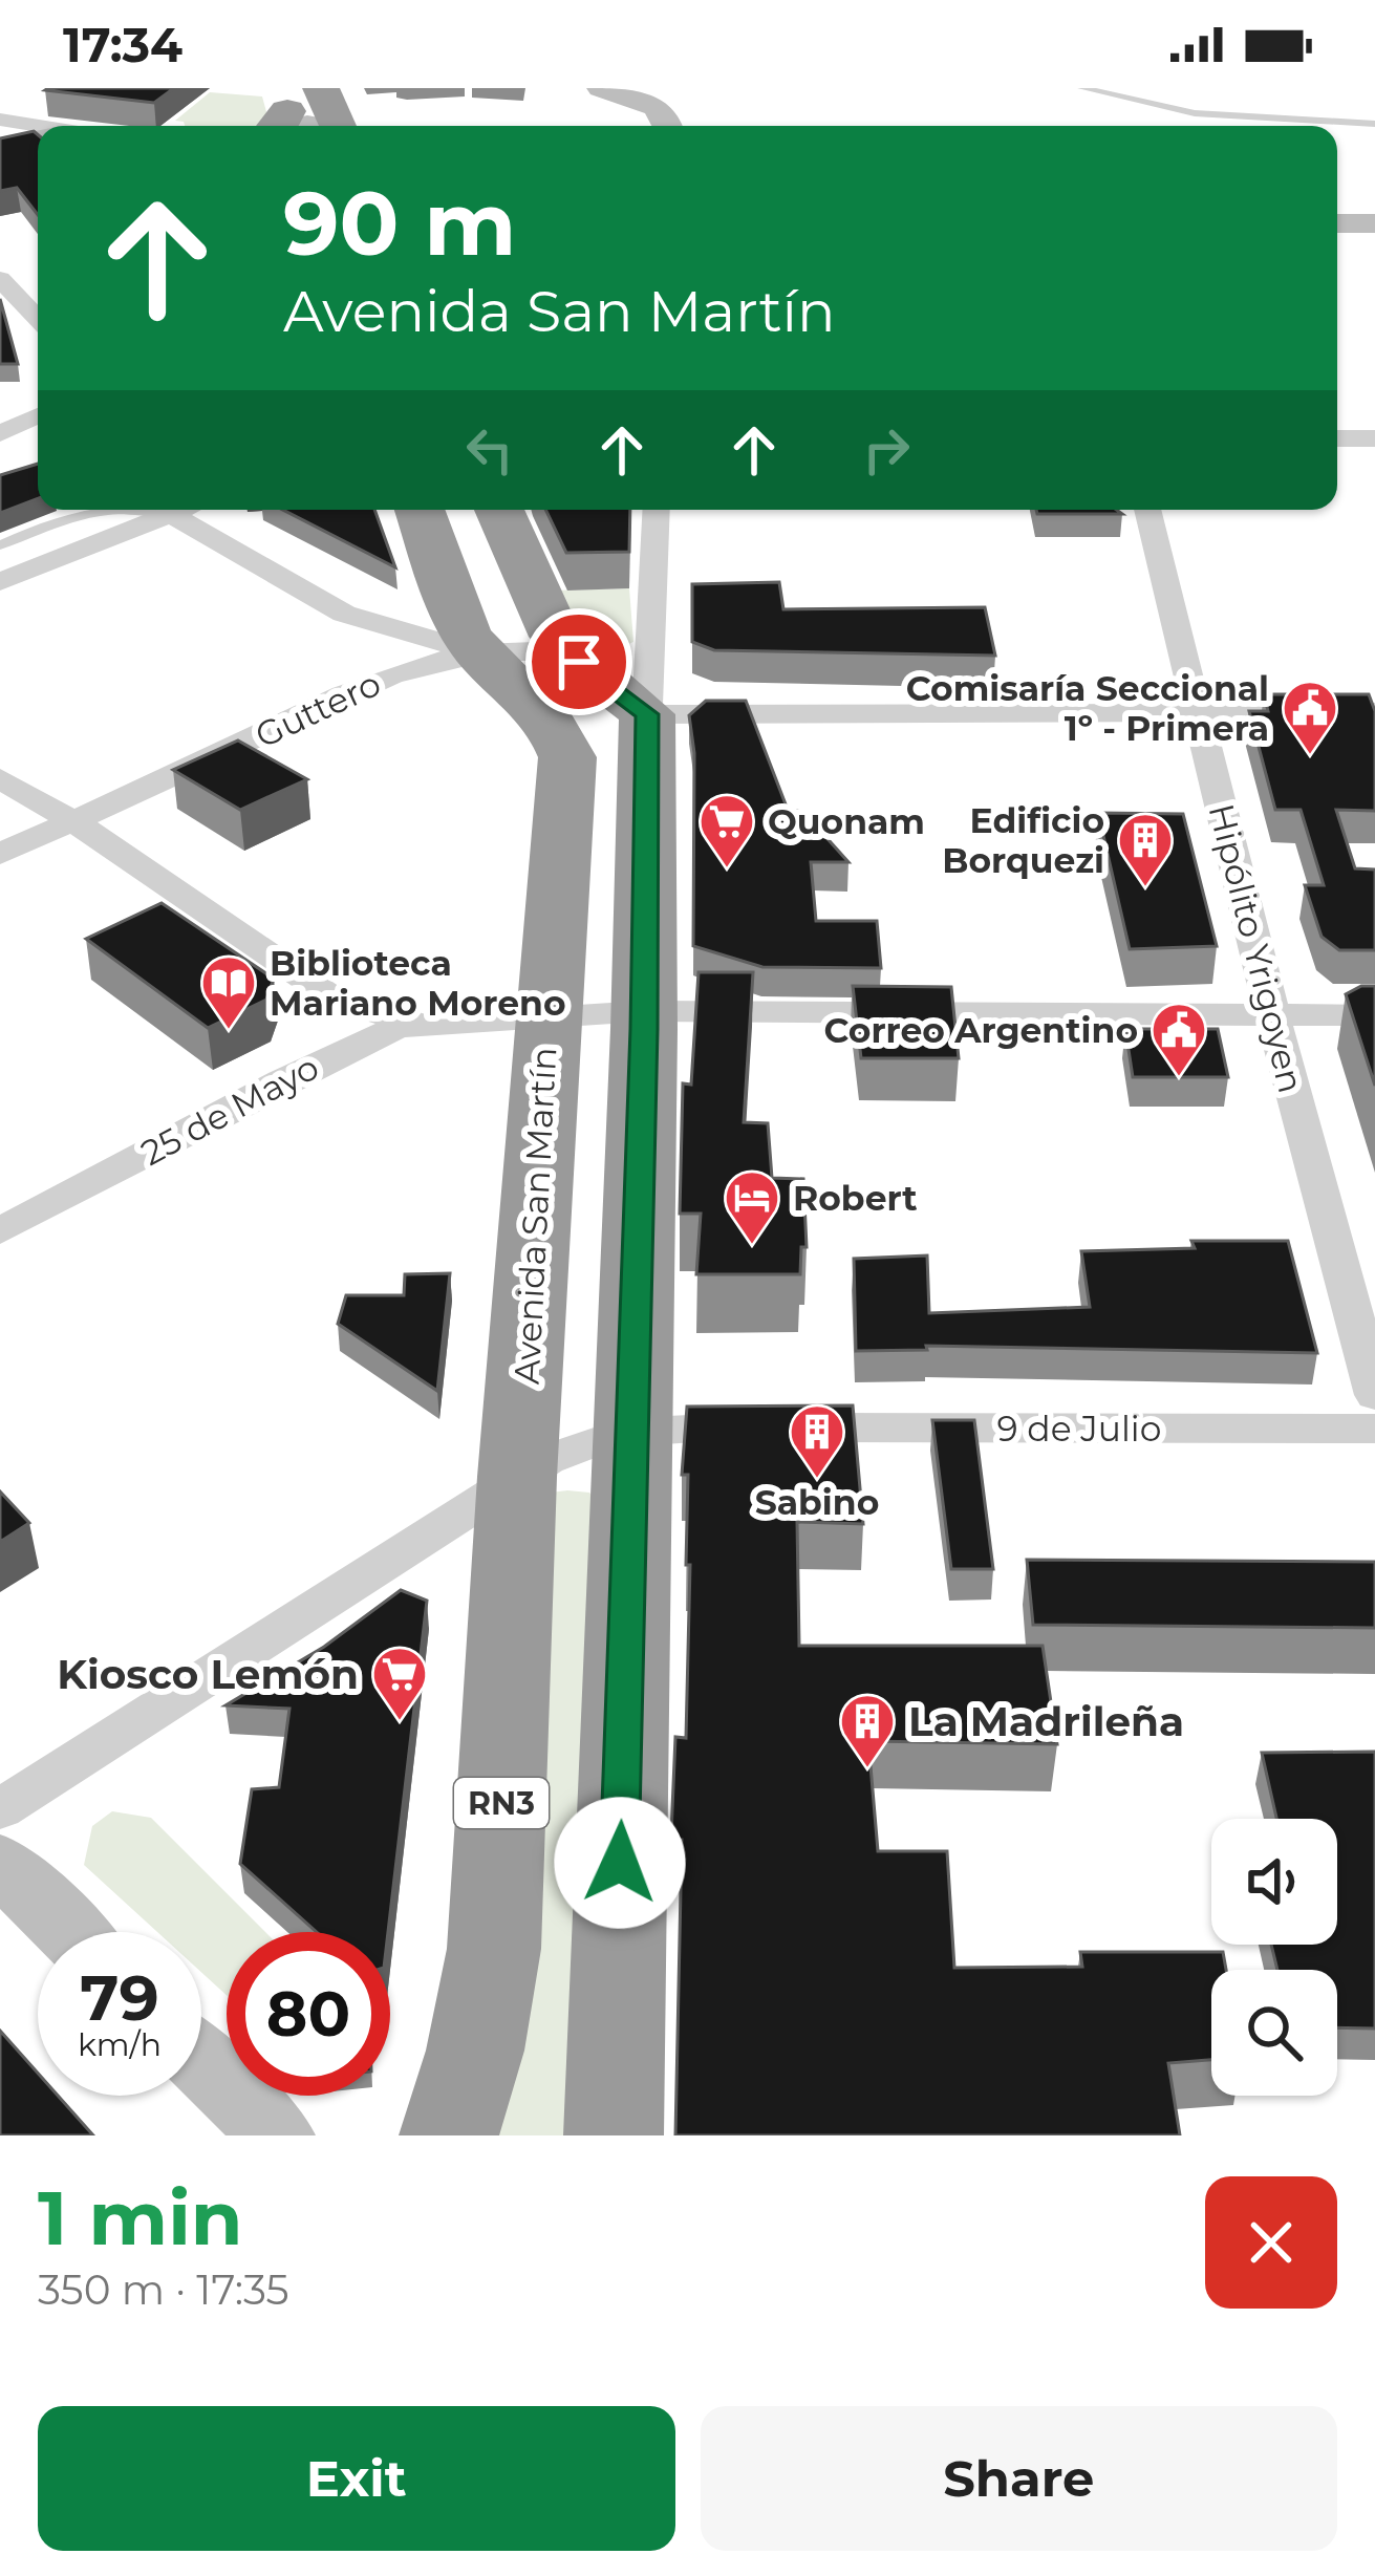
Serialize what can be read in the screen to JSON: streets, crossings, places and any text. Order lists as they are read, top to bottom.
{
  "streets": {
    "highway": ["Avenida San Martín", "RN3"],
    "street": [
      "Guttero",
      "Hipólito Yrigoyen",
      "25 de Mayo",
      "9 de Julio"
    ]
  },
  "crossings": [
    ["Guttero", "Avenida San Martín"],
    ["Guttero", "RN3"],
    ["Hipólito Yrigoyen", "25 de Mayo"],
    ["25 de Mayo", "Avenida San Martín"],
    ["Avenida San Martín", "9 de Julio"],
    ["Avenida San Martín", "RN3"],
    ["9 de Julio", "RN3"]
  ],
  "places": {
    "public building": ["Comisaría Seccional 1º - Primera", "Correo Argentino"],
    "supermarket": ["Quonam", "Kiosco Lemón"],
    "building": ["Edificio Borquezi", "Sabino", "La Madrileña"],
    "library": ["Biblioteca Mariano Moreno"],
    "hotel": ["Robert"]
  },
  "page": {
    "status": "17:34",
    "turn": ["90 m", "Avenida San Martín"],
    "speed": "79 km/h",
    "limit": "80",
    "heading": ["1 min", "350 m · 17:35"],
    "buttons": ["Exit", "Share"]
  }
}
